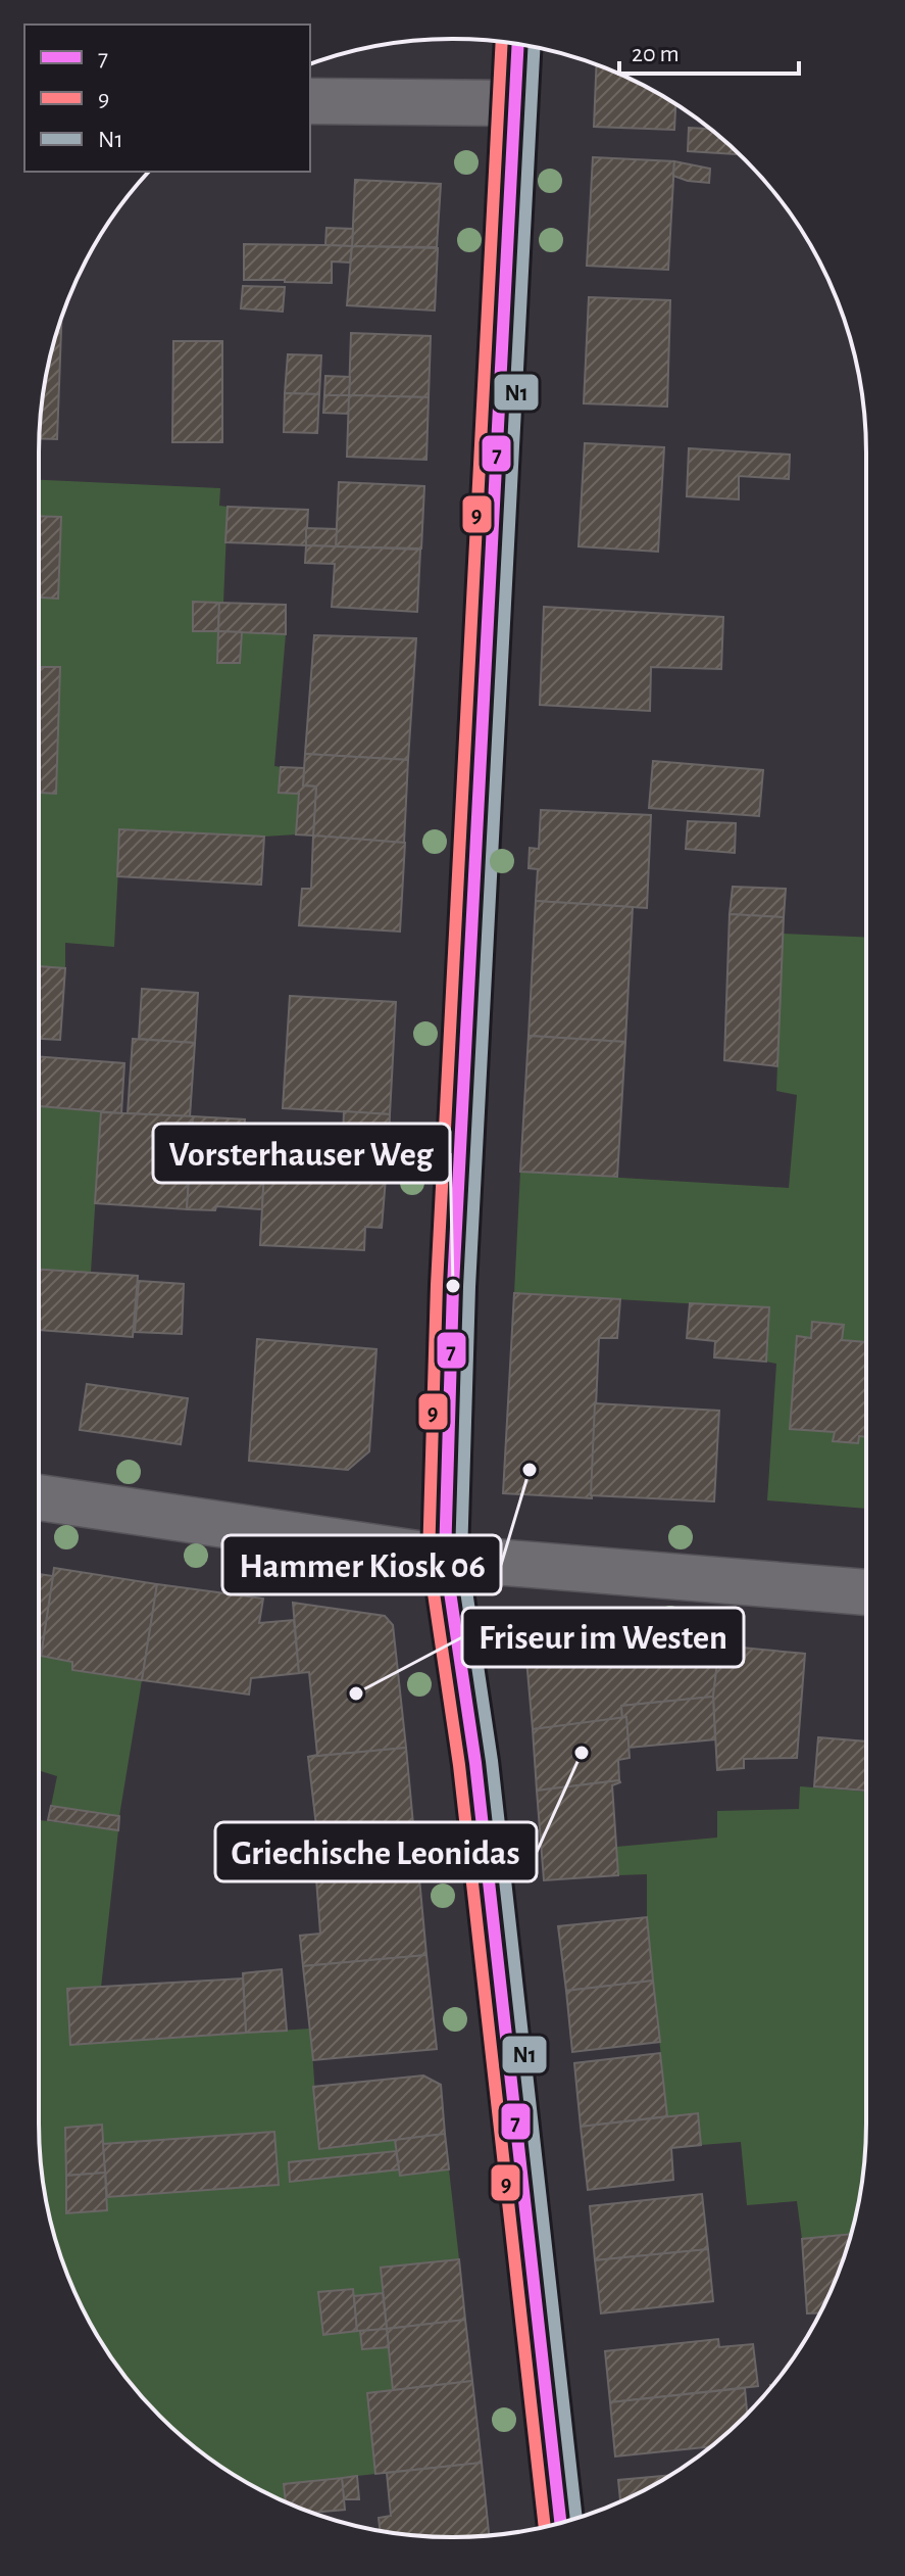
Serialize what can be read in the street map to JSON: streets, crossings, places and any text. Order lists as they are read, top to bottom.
{
  "places": [
    "Vorsterhauser Weg",
    "Hammer Kiosk 06",
    "Friseur im Westen",
    "Griechische Leonidas"
  ],
  "lines": ["transit line 9", "transit line 7", "transit line N1"],
  "legend": ["7", "9", "N1"],
  "scale_bar": "20 m"
}
